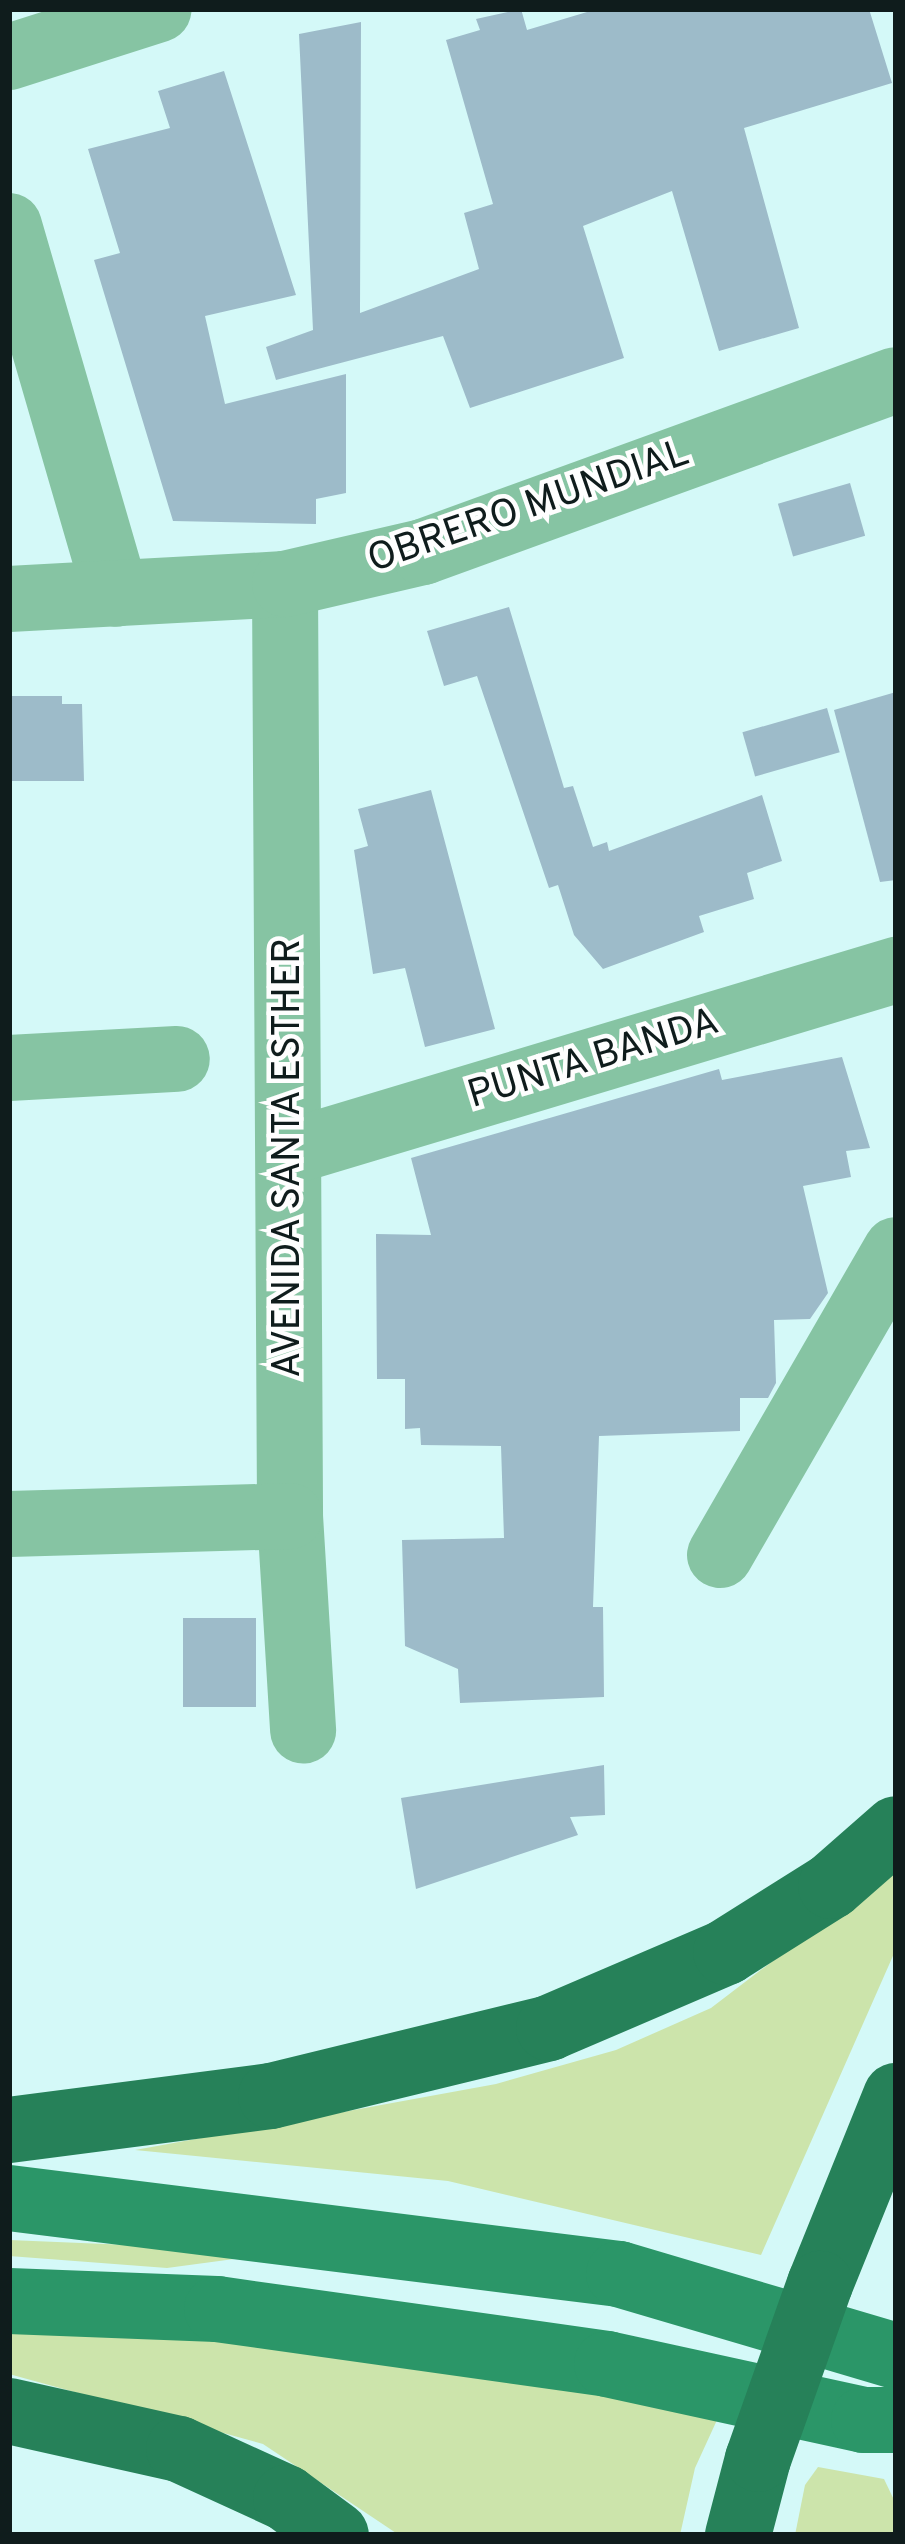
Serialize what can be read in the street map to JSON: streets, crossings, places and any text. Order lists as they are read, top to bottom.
{
  "streets": {
    "street": ["OBRERO MUNDIAL", "PUNTA BANDA", "AVENIDA SANTA ESTHER"]
  },
  "crossings": [
    ["OBRERO MUNDIAL", "AVENIDA SANTA ESTHER"],
    ["PUNTA BANDA", "AVENIDA SANTA ESTHER"]
  ]
}
